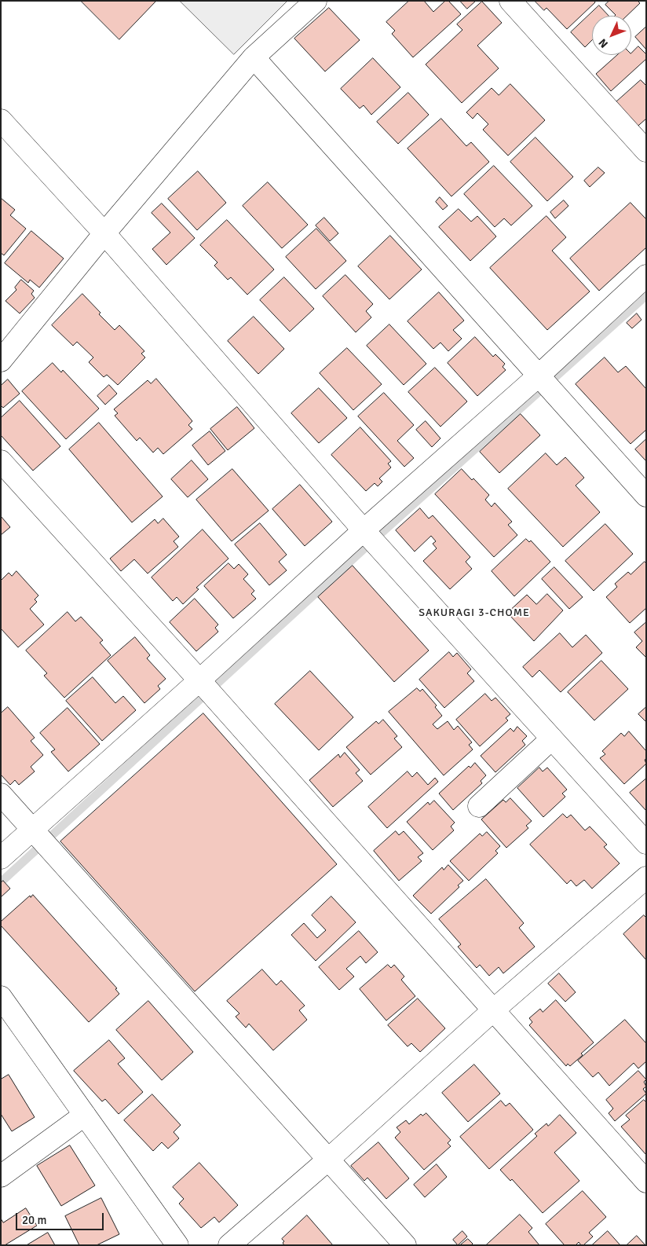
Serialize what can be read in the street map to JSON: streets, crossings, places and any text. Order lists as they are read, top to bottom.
{
  "districts": ["SAKURAGI 3-CHOME"],
  "scale_bar": "20 m",
  "north": "bottom left"
}
